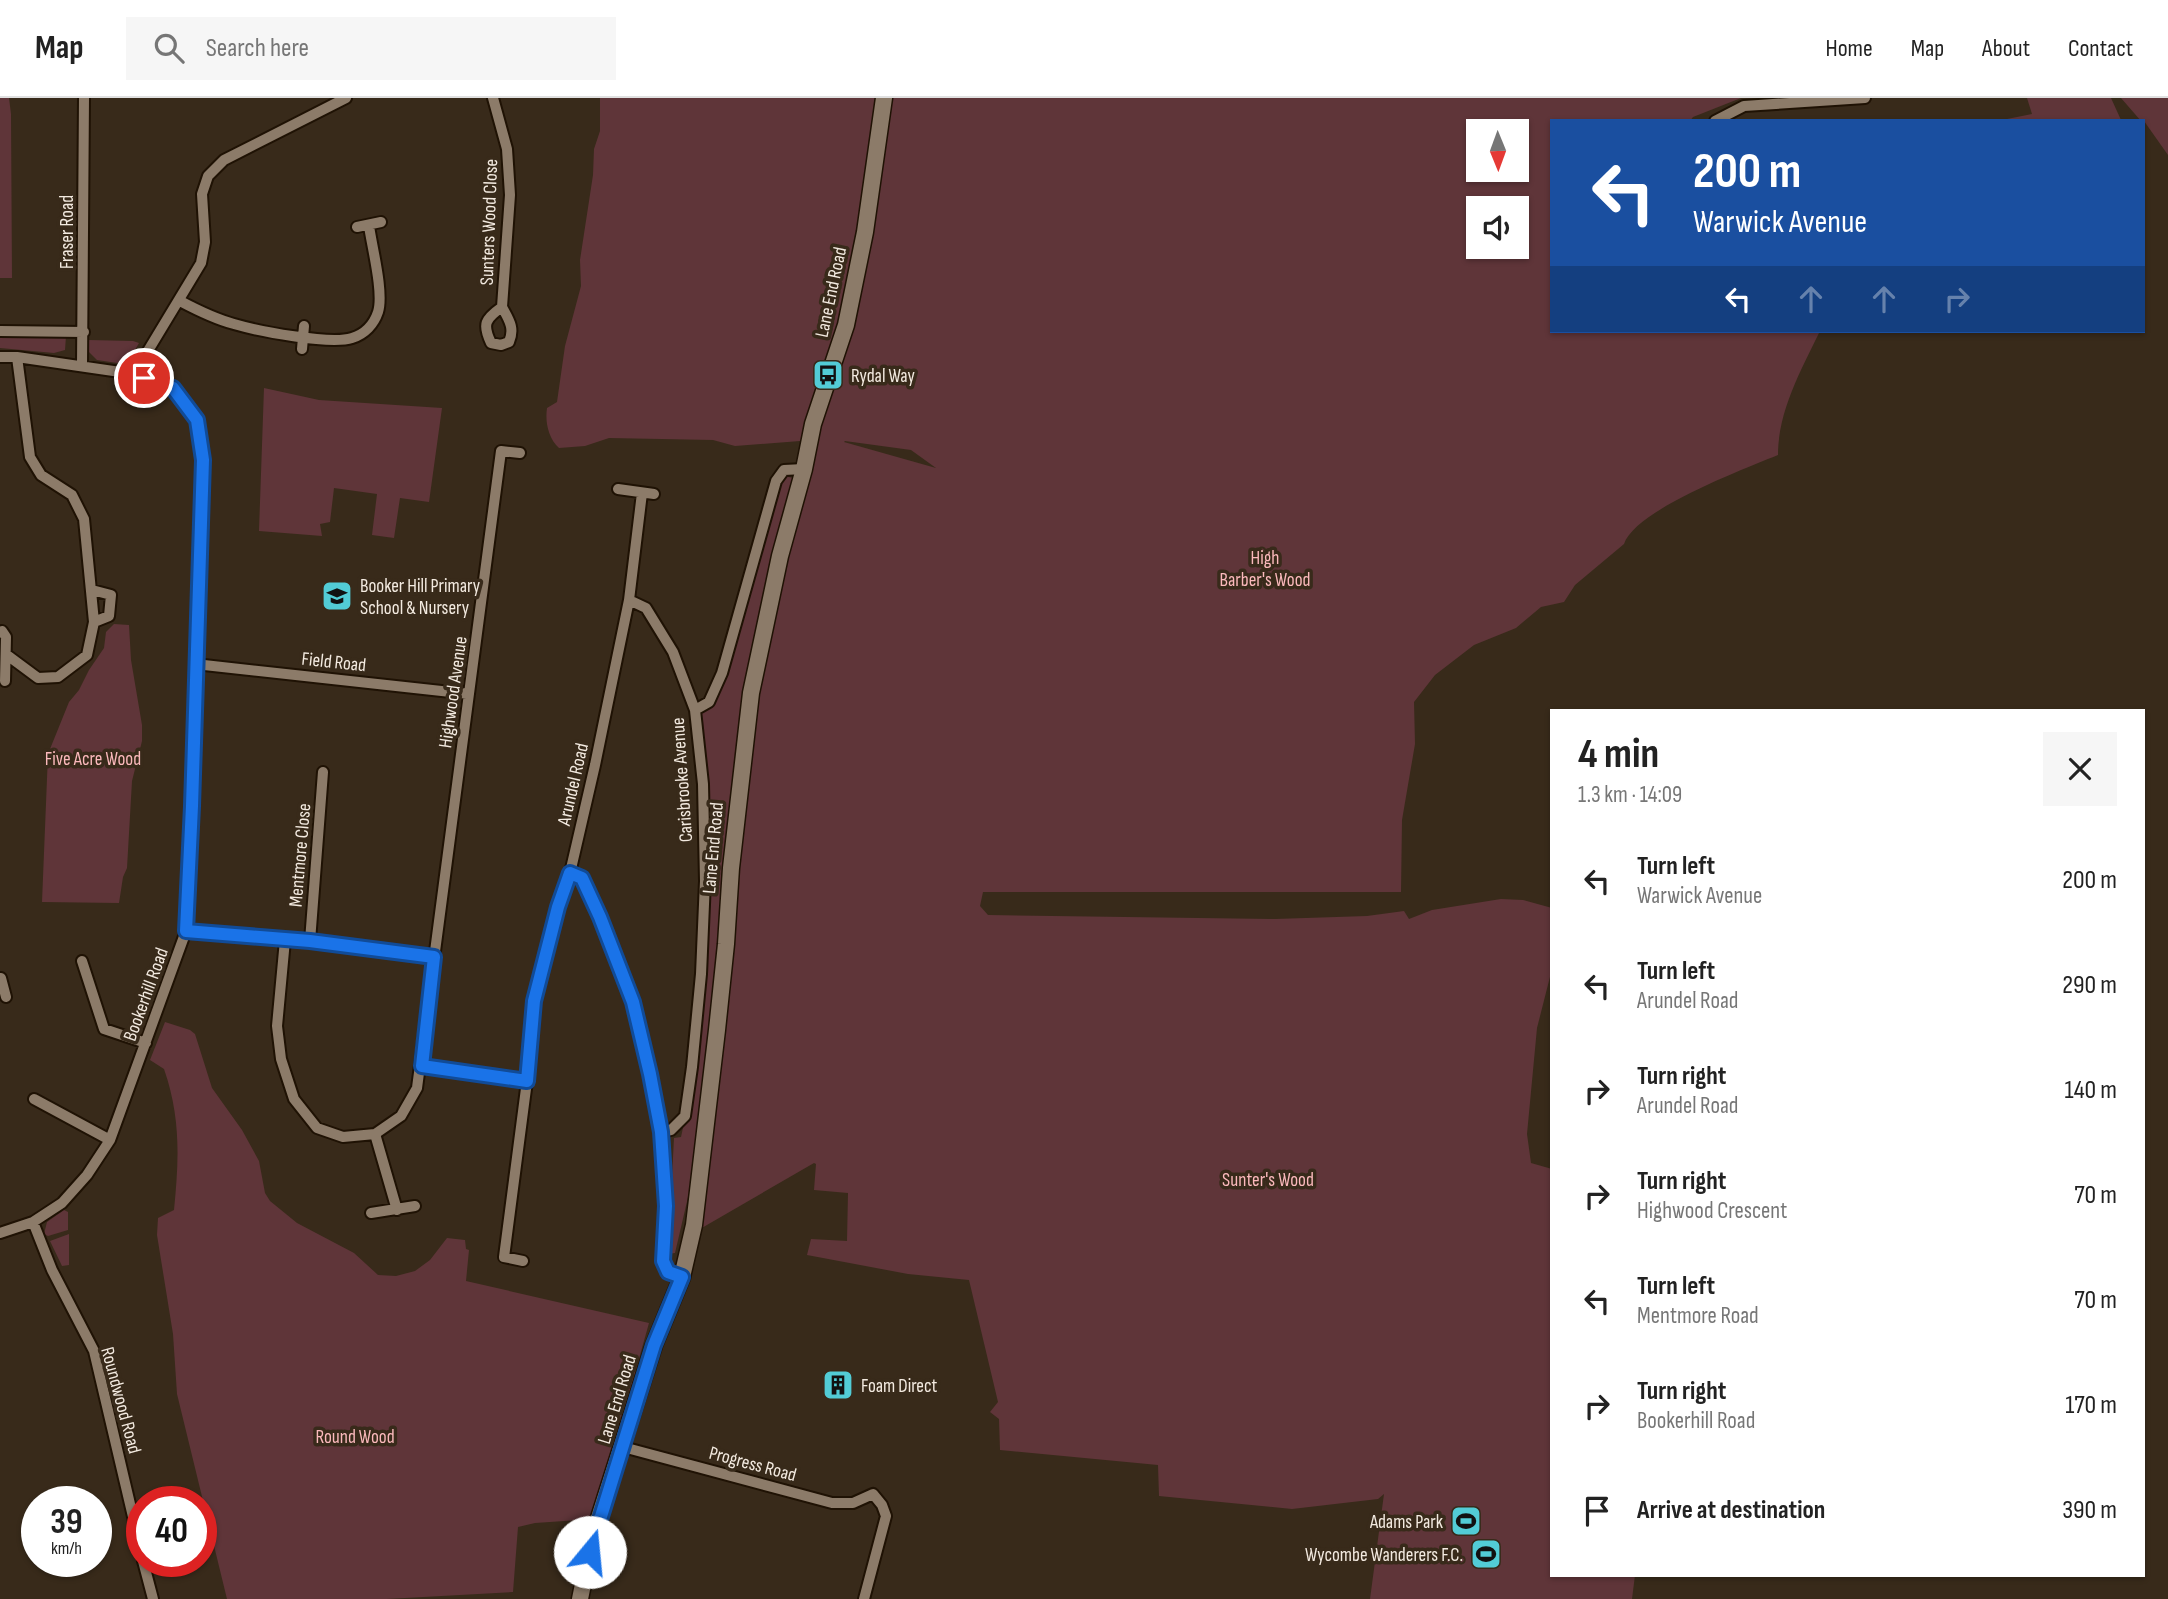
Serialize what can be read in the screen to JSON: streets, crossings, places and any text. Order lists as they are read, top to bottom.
{
  "streets": {
    "street": [
      "Sunters Wood Close",
      "Fraser Road",
      "Lane End Road",
      "Field Road",
      "Highwood Avenue",
      "Carisbrooke Avenue",
      "Arundel Road",
      "Mentmore Close",
      "Bookerhill Road",
      "Roundwood Road",
      "Progress Road"
    ]
  },
  "crossings": [
    ["Fraser Road", "Bookerhill Road"],
    ["Lane End Road", "Progress Road"],
    ["Field Road", "Highwood Avenue"],
    ["Field Road", "Bookerhill Road"],
    ["Carisbrooke Avenue", "Arundel Road"],
    ["Bookerhill Road", "Roundwood Road"]
  ],
  "parks": [
    "High Barber's Wood",
    "Five Acre Wood",
    "Sunter's Wood",
    "Round Wood"
  ],
  "places": {
    "bus stop": ["Rydal Way"],
    "school or university": ["Booker Hill Primary School & Nursery"],
    "building": ["Foam Direct"],
    "sports": ["Adams Park", "Wycombe Wanderers F.C."]
  },
  "north": "bottom",
  "page": {
    "header": "Map",
    "search": "Search here",
    "nav": [
      "Home",
      "Map",
      "About",
      "Contact"
    ],
    "turn": ["200 m", "Warwick Avenue"],
    "heading": ["4 min", "1.3 km · 14:09"],
    "list": [
      {
        "name": "Turn left",
        "note": "Warwick Avenue",
        "value": "200 m"
      },
      {
        "name": "Turn left",
        "note": "Arundel Road",
        "value": "290 m"
      },
      {
        "name": "Turn right",
        "note": "Arundel Road",
        "value": "140 m"
      },
      {
        "name": "Turn right",
        "note": "Highwood Crescent",
        "value": "70 m"
      },
      {
        "name": "Turn left",
        "note": "Mentmore Road",
        "value": "70 m"
      },
      {
        "name": "Turn right",
        "note": "Bookerhill Road",
        "value": "170 m"
      },
      {
        "name": "Arrive at destination",
        "value": "390 m"
      }
    ],
    "speed": "39 km/h",
    "limit": "40"
  }
}
